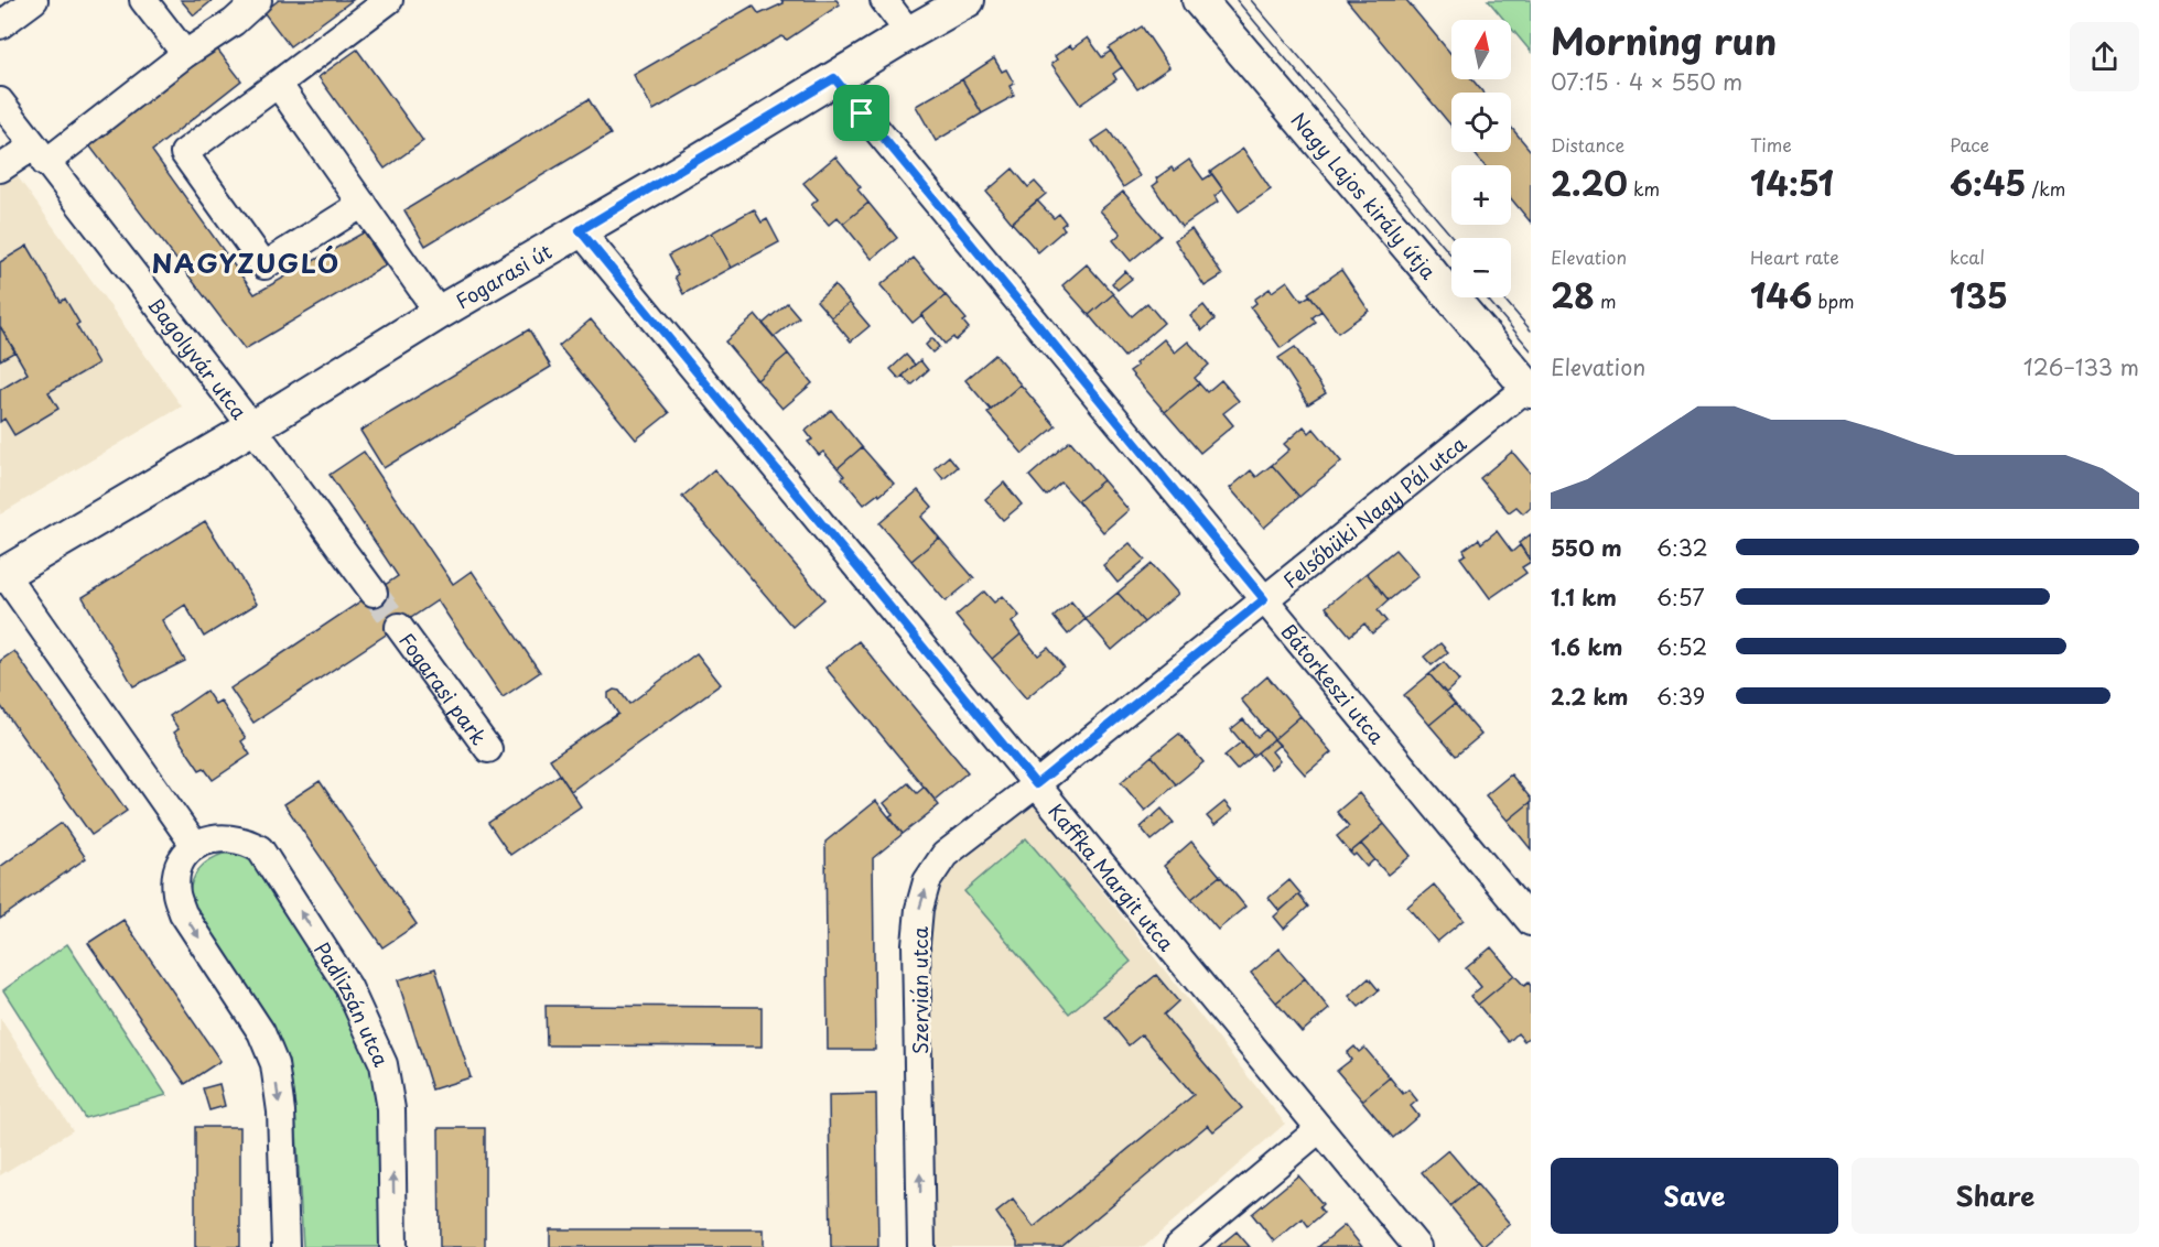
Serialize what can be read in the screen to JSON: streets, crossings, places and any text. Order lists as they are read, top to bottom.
{
  "streets": {
    "main road": ["Nagy Lajos király útja", "Fogarasi út"],
    "street": [
      "Bagolyvár utca",
      "Felsőbüki Nagy Pál utca",
      "Bátorkeszi utca",
      "Fogarasi park",
      "Kaffka Margit utca",
      "Szervián utca",
      "Padlizsán utca"
    ]
  },
  "crossings": [
    ["Nagy Lajos király útja", "Felsőbüki Nagy Pál utca"],
    ["Fogarasi út", "Bagolyvár utca"],
    ["Fogarasi út", "Bátorkeszi utca"],
    ["Fogarasi út", "Kaffka Margit utca"],
    ["Felsőbüki Nagy Pál utca", "Bátorkeszi utca"],
    ["Felsőbüki Nagy Pál utca", "Kaffka Margit utca"],
    ["Felsőbüki Nagy Pál utca", "Szervián utca"],
    ["Kaffka Margit utca", "Szervián utca"]
  ],
  "one_way": ["Szervián utca"],
  "districts": ["NAGYZUGLÓ"],
  "north": "top",
  "page": {
    "heading": ["Morning run", "07:15 · 4 × 550 m"],
    "map_buttons": ["+", "−"],
    "stats": [
      ["Distance", "2.20 km"],
      ["Time", "14:51"],
      ["Pace", "6:45 /km"],
      ["Elevation", "28 m"],
      ["Heart rate", "146 bpm"],
      ["kcal", "135"]
    ],
    "chart": ["Elevation", "126–133 m"],
    "list": [
      {
        "name": "550 m",
        "note": "6:32"
      },
      {
        "name": "1.1 km",
        "note": "6:57"
      },
      {
        "name": "1.6 km",
        "note": "6:52"
      },
      {
        "name": "2.2 km",
        "note": "6:39"
      }
    ],
    "buttons": ["Save", "Share"]
  }
}
